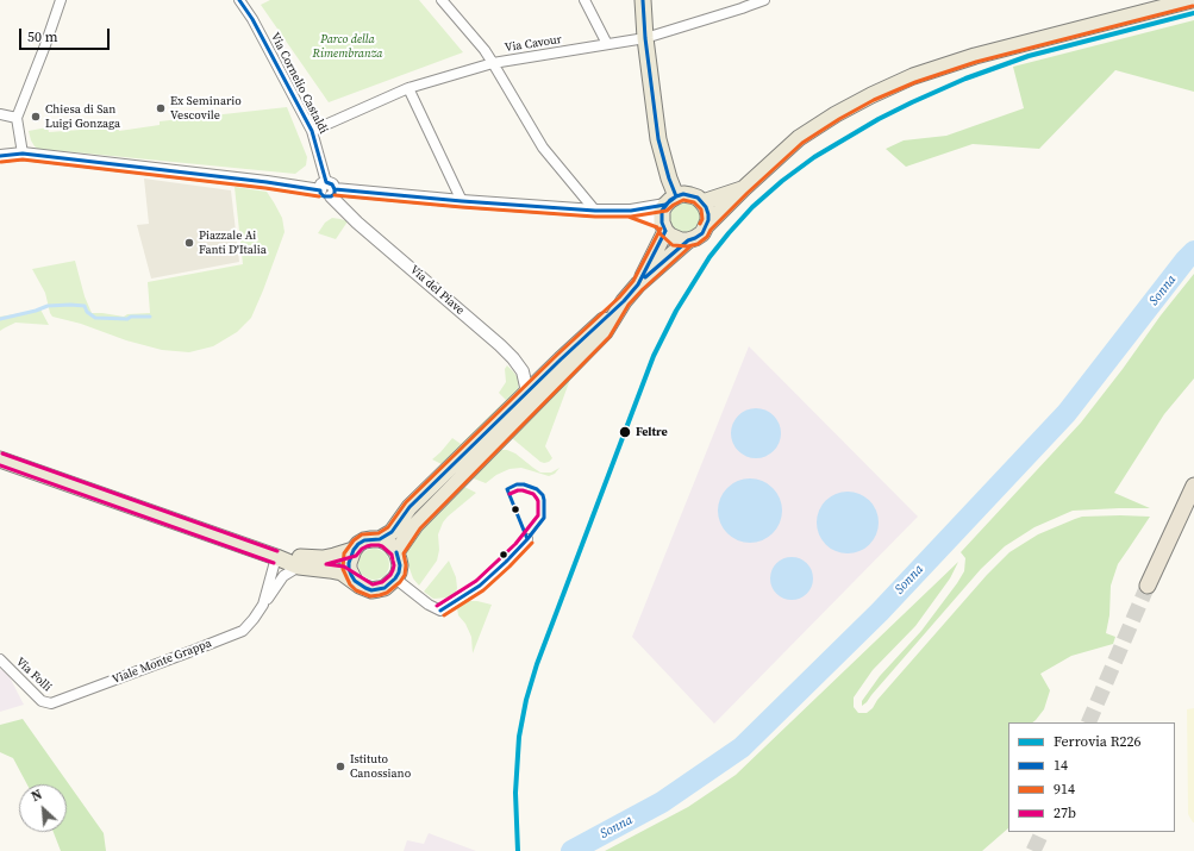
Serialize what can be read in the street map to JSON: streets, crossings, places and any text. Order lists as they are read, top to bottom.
{
  "streets": {
    "street": [
      "Via Cavour",
      "Via Cornelio Castaldi",
      "Via del Piave",
      "Viale Monte Grappa",
      "Via Folli"
    ]
  },
  "crossings": [
    ["Via Cavour", "Via Cornelio Castaldi"],
    ["Via Cornelio Castaldi", "Via del Piave"],
    ["Viale Monte Grappa", "Via Folli"]
  ],
  "water": ["Sonna"],
  "parks": ["Parco della Rimembranza"],
  "places": [
    "Ex Seminario Vescovile",
    "Chiesa di San Luigi Gonzaga",
    "Piazzale Ai Fanti D'Italia",
    "Feltre",
    "Istituto Canossiano"
  ],
  "lines": [
    "transit line 14",
    "transit line 914",
    "rail line R226",
    "transit line 27b"
  ],
  "legend": [
    "Ferrovia R226",
    "14",
    "914",
    "27b"
  ],
  "scale_bar": "50 m",
  "north": "top left"
}
